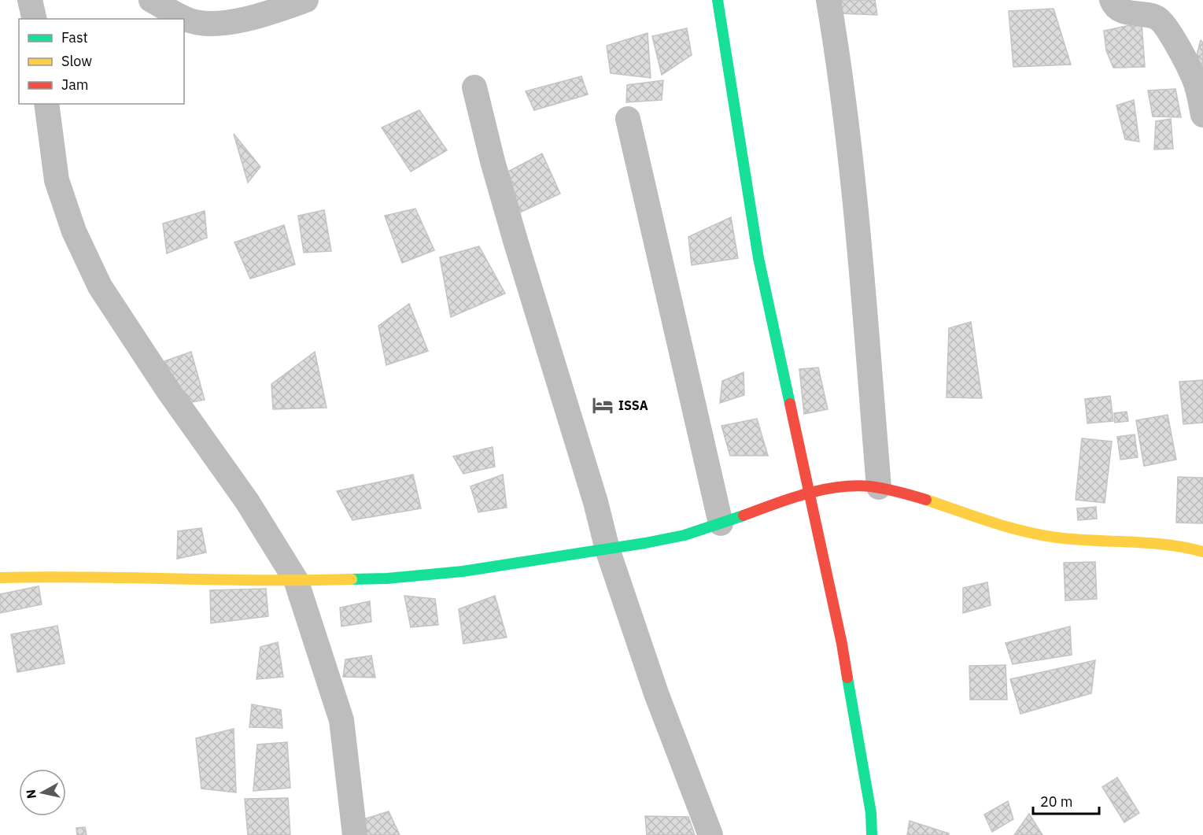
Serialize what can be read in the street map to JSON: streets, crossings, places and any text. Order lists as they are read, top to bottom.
{
  "places": {
    "hotel": ["ISSA"]
  },
  "legend": ["Fast", "Slow", "Jam"],
  "scale_bar": "20 m",
  "north": "left"
}
